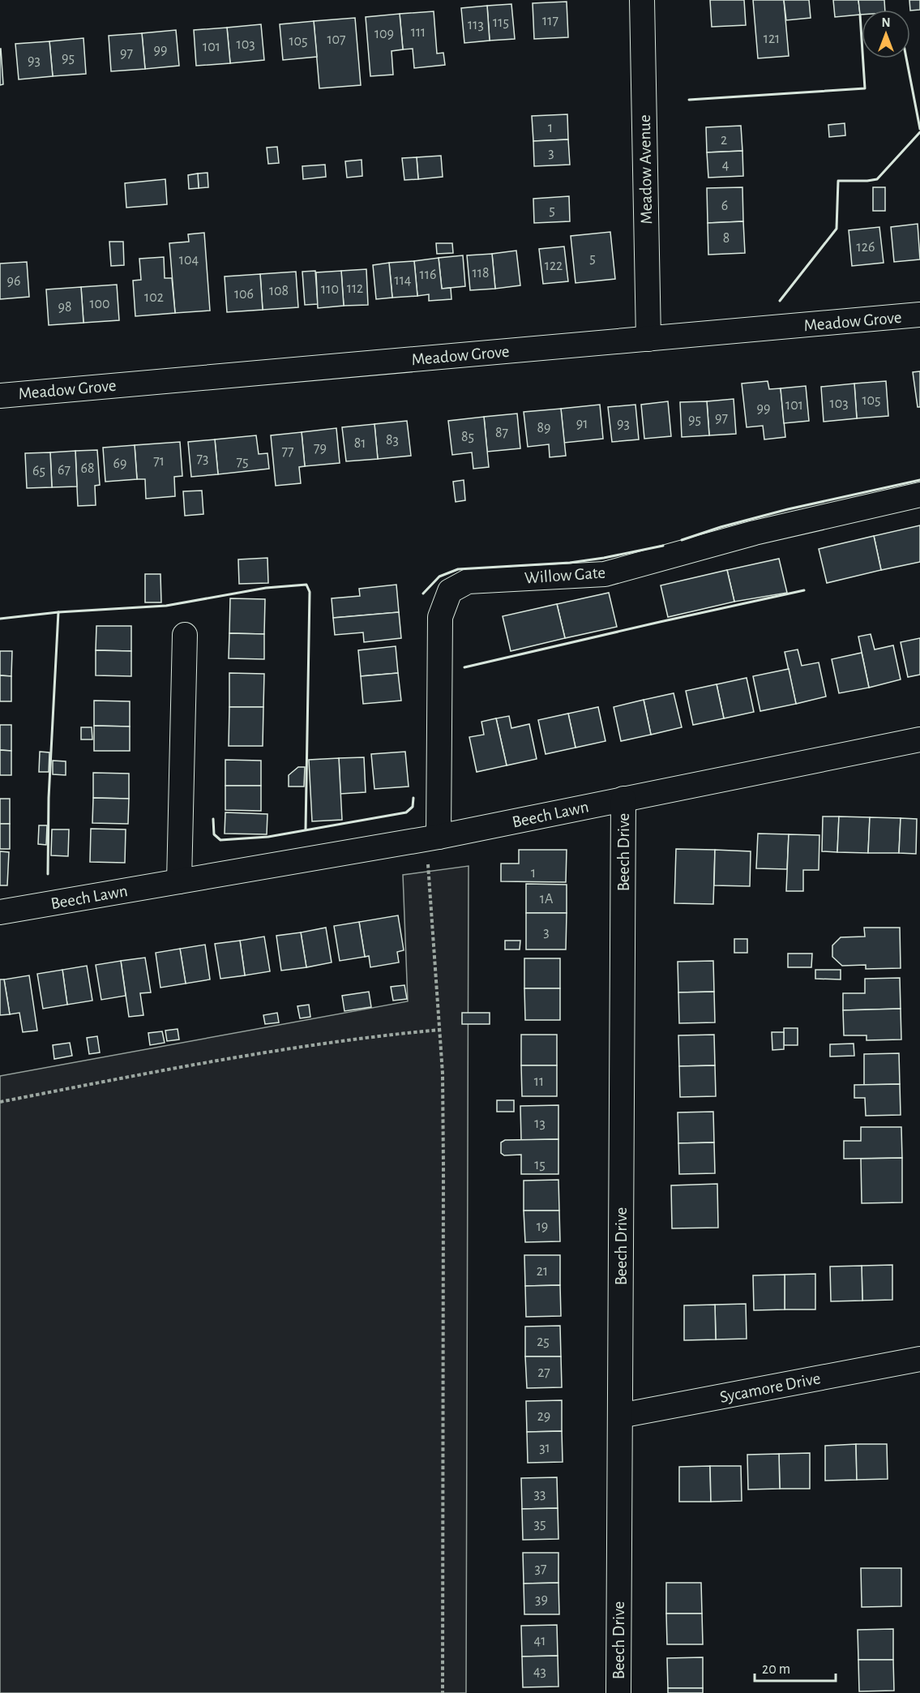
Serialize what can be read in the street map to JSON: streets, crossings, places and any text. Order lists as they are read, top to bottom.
{
  "streets": {
    "street": [
      "Meadow Avenue",
      "Meadow Grove",
      "Willow Gate",
      "Beech Lawn",
      "Beech Drive",
      "Sycamore Drive"
    ]
  },
  "crossings": [
    ["Meadow Avenue", "Meadow Grove"],
    ["Willow Gate", "Beech Lawn"],
    ["Beech Lawn", "Beech Drive"],
    ["Beech Drive", "Sycamore Drive"]
  ],
  "house_numbers": [
    "117",
    "115",
    "113",
    "111",
    "109",
    "121",
    "107",
    "105",
    "103",
    "101",
    "99",
    "97",
    "95",
    "93",
    "1",
    "2",
    "3",
    "4",
    "6",
    "5",
    "8",
    "126",
    "5",
    "104",
    "122",
    "118",
    "116",
    "114",
    "96",
    "112",
    "110",
    "108",
    "106",
    "102",
    "100",
    "98",
    "105",
    "103",
    "101",
    "99",
    "97",
    "95",
    "91",
    "93",
    "89",
    "87",
    "85",
    "83",
    "81",
    "79",
    "77",
    "73",
    "71",
    "75",
    "69",
    "68",
    "67",
    "65",
    "1",
    "1A",
    "3",
    "11",
    "13",
    "15",
    "19",
    "21",
    "25",
    "27",
    "29",
    "31",
    "33",
    "35",
    "37",
    "39",
    "41",
    "43"
  ],
  "scale_bar": "20 m",
  "north": "top"
}
